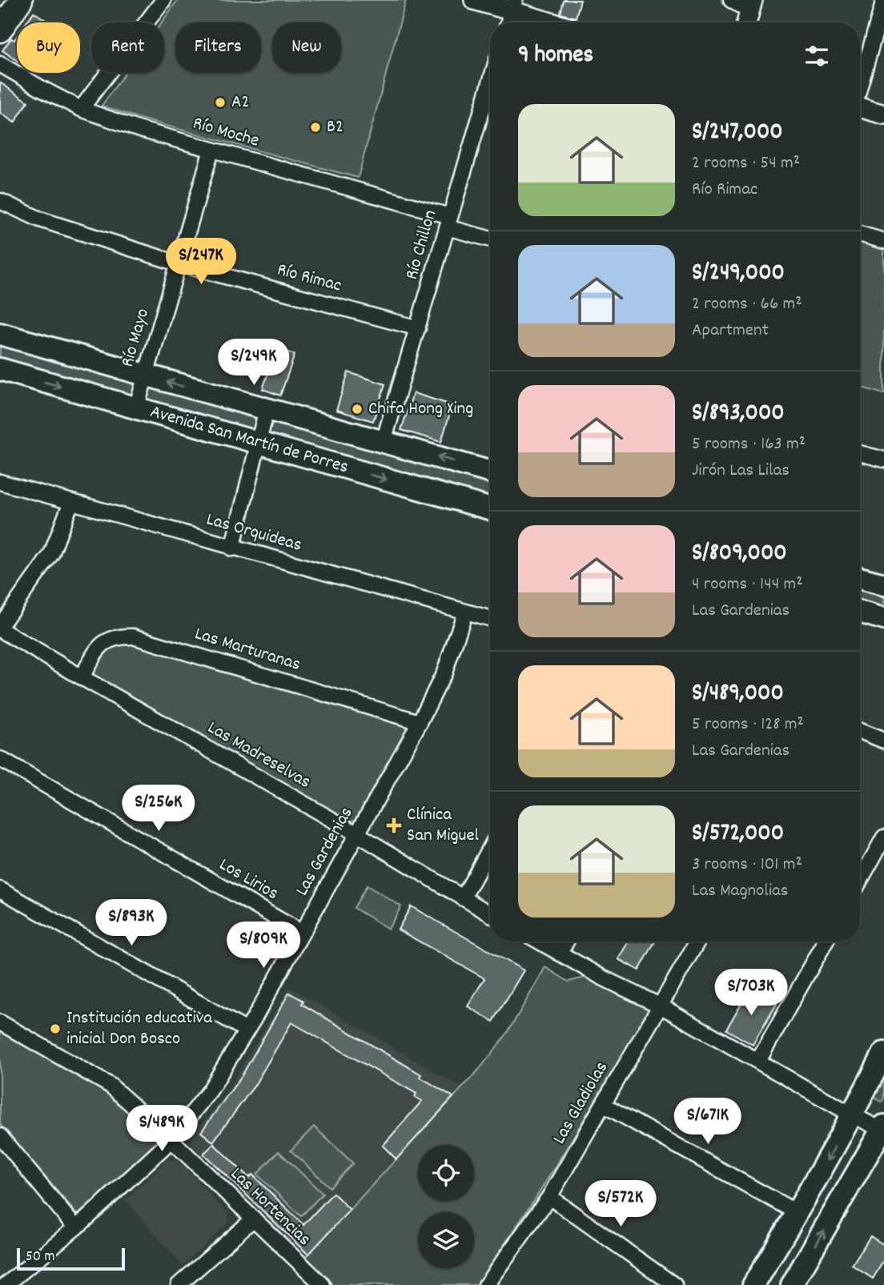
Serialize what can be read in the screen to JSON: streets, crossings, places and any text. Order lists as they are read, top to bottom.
{
  "streets": {
    "main road": ["Avenida San Martín de Porres"],
    "street": [
      "Río Moche",
      "Río Chillon",
      "Río Rimac",
      "Río Mayo",
      "Las Orquideas",
      "Las Marturanas",
      "Las Madreselvas",
      "Las Gardenias",
      "Los Lirios",
      "Las Gladiolas",
      "Las Hortencias"
    ]
  },
  "crossings": [
    ["Río Moche", "Río Chillon"],
    ["Río Moche", "Río Mayo"],
    ["Río Chillon", "Río Rimac"],
    ["Río Chillon", "Avenida San Martín de Porres"],
    ["Río Rimac", "Río Mayo"],
    ["Río Mayo", "Avenida San Martín de Porres"],
    ["Las Orquideas", "Las Gardenias"],
    ["Las Marturanas", "Las Madreselvas"],
    ["Las Marturanas", "Las Gardenias"],
    ["Las Madreselvas", "Las Gardenias"],
    ["Las Gardenias", "Los Lirios"],
    ["Las Gardenias", "Las Hortencias"]
  ],
  "places": {
    "other": [
      "A2",
      "B2",
      "Chifa Hong Xing",
      "Institución educativa inicial Don Bosco"
    ],
    "health": ["Clínica San Miguel"]
  },
  "scale_bar": "50 m",
  "page": {
    "chip": [
      "Buy",
      "Rent",
      "Filters",
      "New"
    ],
    "heading": "9 homes",
    "list": [
      {
        "name": "S/247,000",
        "note": "2 rooms · 54 m² · Río Rimac"
      },
      {
        "name": "S/249,000",
        "note": "2 rooms · 66 m² · Apartment"
      },
      {
        "name": "S/893,000",
        "note": "5 rooms · 163 m² · Jirón Las Lilas"
      },
      {
        "name": "S/809,000",
        "note": "4 rooms · 144 m² · Las Gardenias"
      },
      {
        "name": "S/489,000",
        "note": "5 rooms · 128 m² · Las Gardenias"
      },
      {
        "name": "S/572,000",
        "note": "3 rooms · 101 m² · Las Magnolias"
      }
    ],
    "price": [
      "S/247K",
      "S/249K",
      "S/256K",
      "S/893K",
      "S/809K",
      "S/703K",
      "S/671K",
      "S/489K",
      "S/572K"
    ],
    "scale": "50 m"
  }
}
